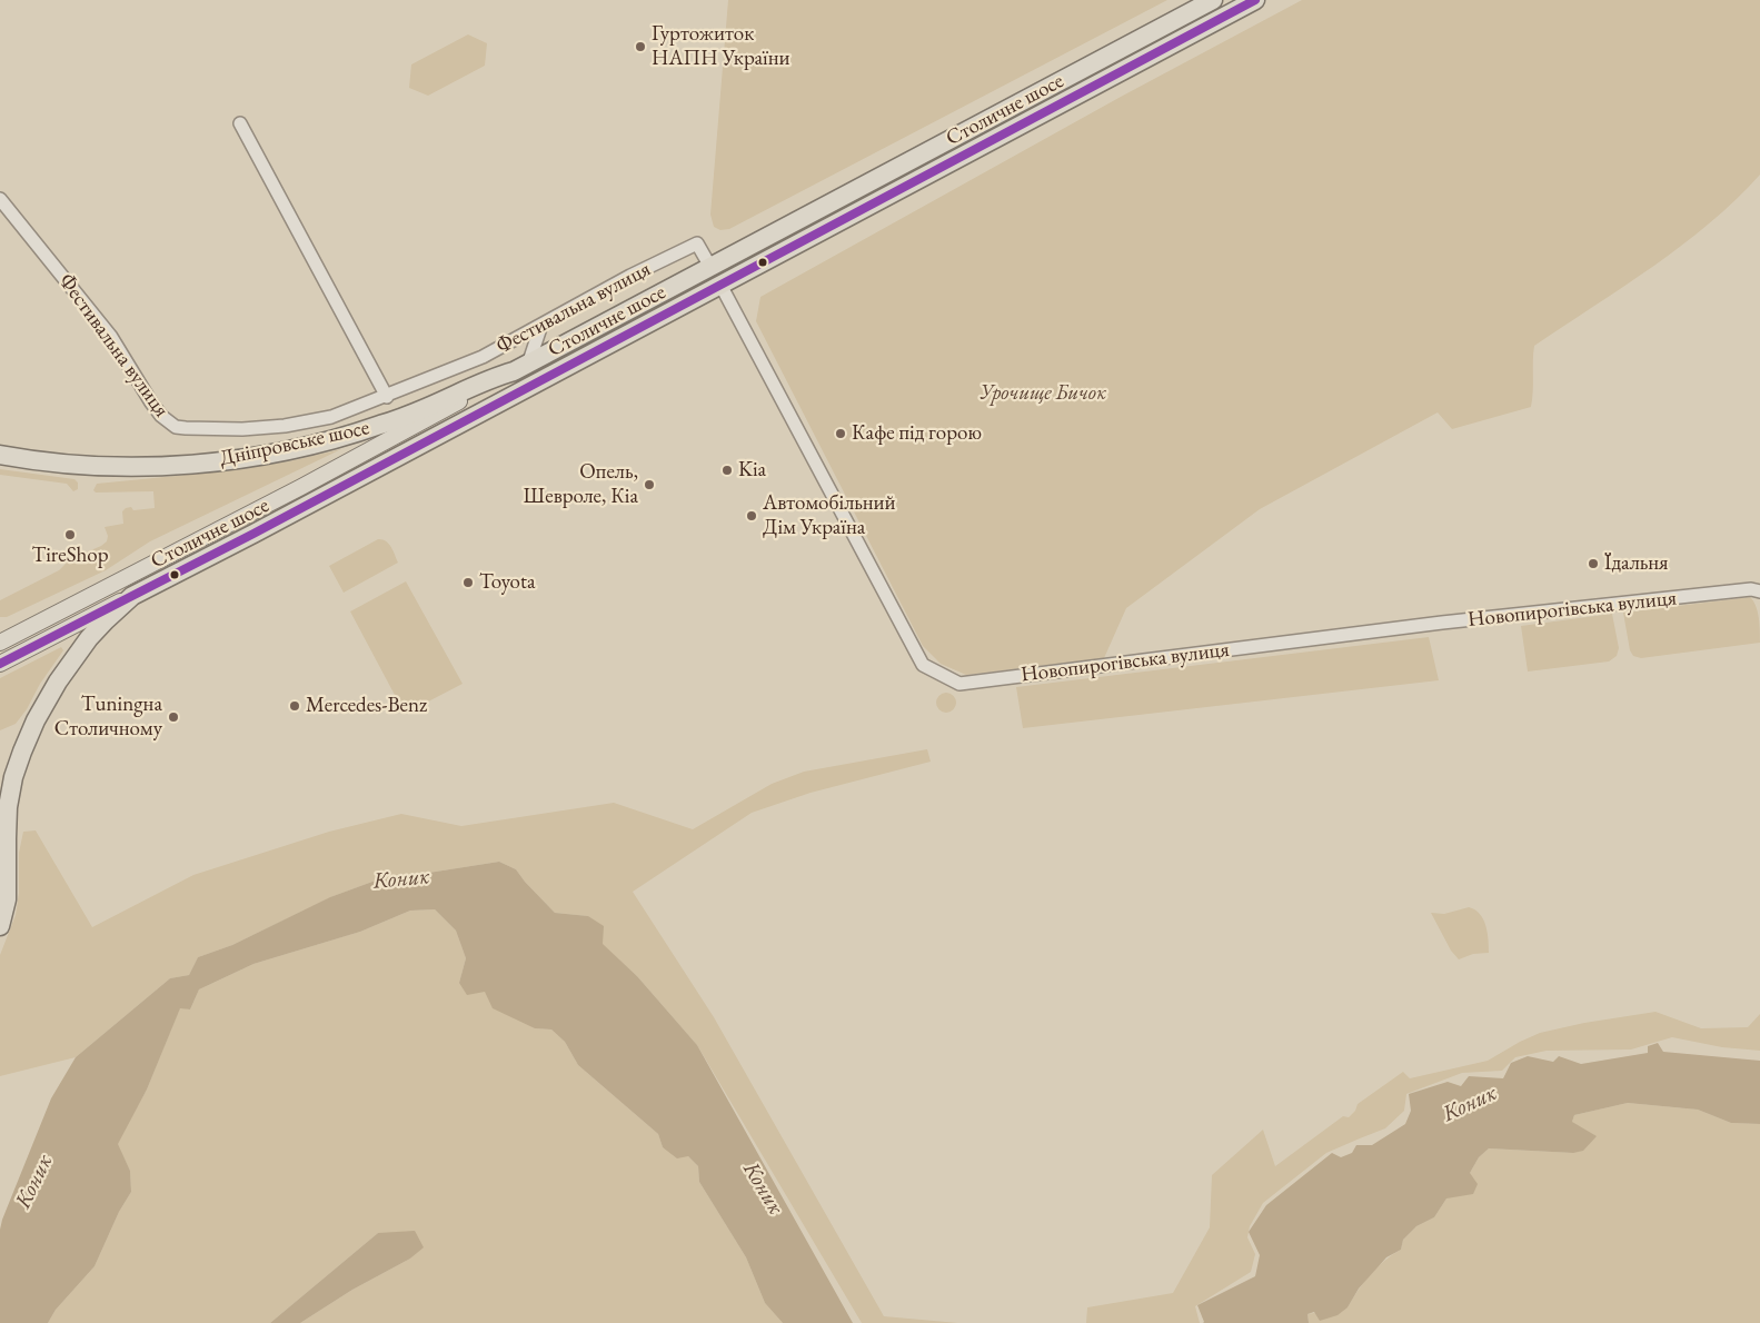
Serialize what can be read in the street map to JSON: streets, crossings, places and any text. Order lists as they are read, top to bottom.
{
  "streets": {
    "highway": ["Столичне шосе", "Дніпровське шосе"],
    "street": ["Фестивальна вулиця", "Новопирогівська вулиця"]
  },
  "crossings": [
    ["Столичне шосе", "Фестивальна вулиця"],
    ["Столичне шосе", "Дніпровське шосе"],
    ["Столичне шосе", "Новопирогівська вулиця"]
  ],
  "water": ["Коник"],
  "parks": ["Урочище Бичок"],
  "places": [
    "Гуртожиток НАПН України",
    "Кафе під горою",
    "Kia",
    "Опель, Шевроле, Кіа",
    "Автомобільний Дім Україна",
    "TireShop",
    "Їдальня",
    "Toyota",
    "Mercedes-Benz",
    "Tuningна Столичному"
  ]
}
